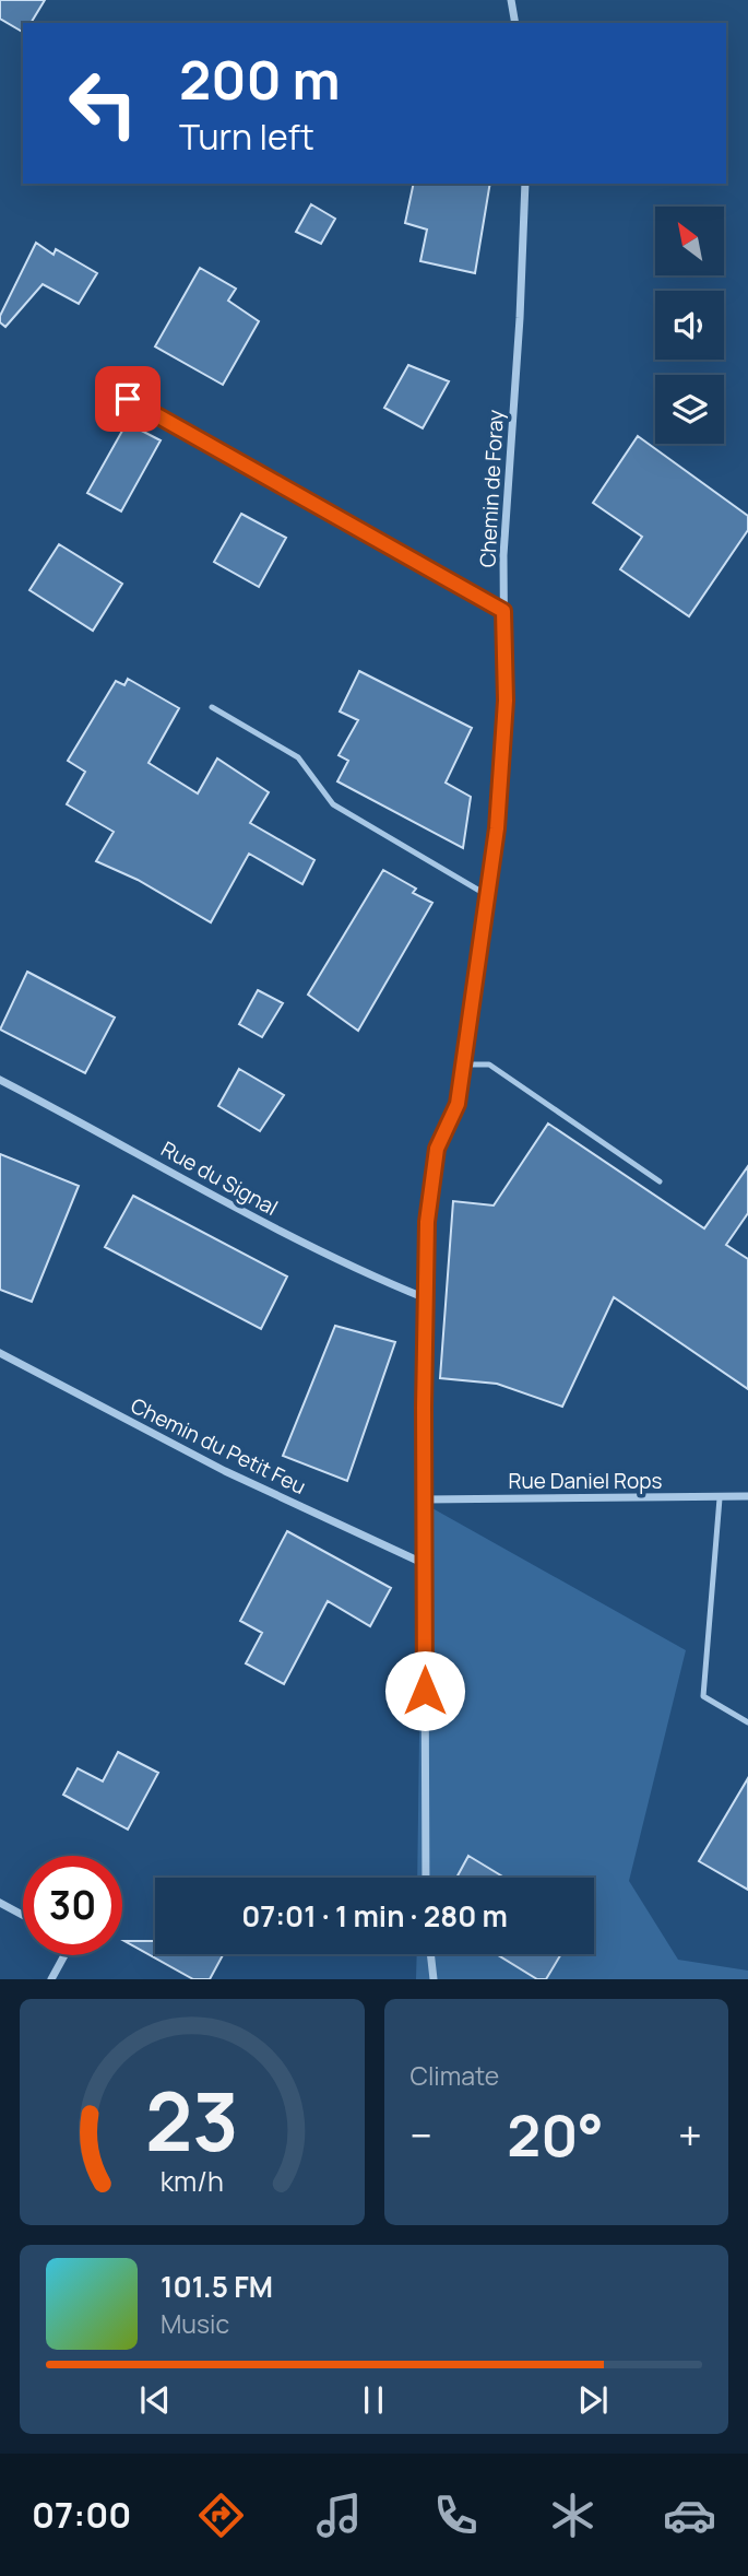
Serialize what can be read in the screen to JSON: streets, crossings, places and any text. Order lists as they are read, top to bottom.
{
  "streets": {
    "street": [
      "Chemin de Foray",
      "Rue du Signal",
      "Chemin du Petit Feu",
      "Rue Daniel Rops"
    ]
  },
  "crossings": [
    ["Chemin de Foray", "Rue du Signal"],
    ["Chemin de Foray", "Chemin du Petit Feu"],
    ["Chemin de Foray", "Rue Daniel Rops"]
  ],
  "north": "top left",
  "page": {
    "turn": ["200 m", "Turn left"],
    "limit": "30",
    "trip": "07:01 · 1 min · 280 m",
    "tile": "Climate",
    "heat": ["−", "20°", "+"],
    "song": ["101.5 FM", "Music"],
    "tabs": "07:00",
    "gauge": ["23", "km/h"]
  }
}
